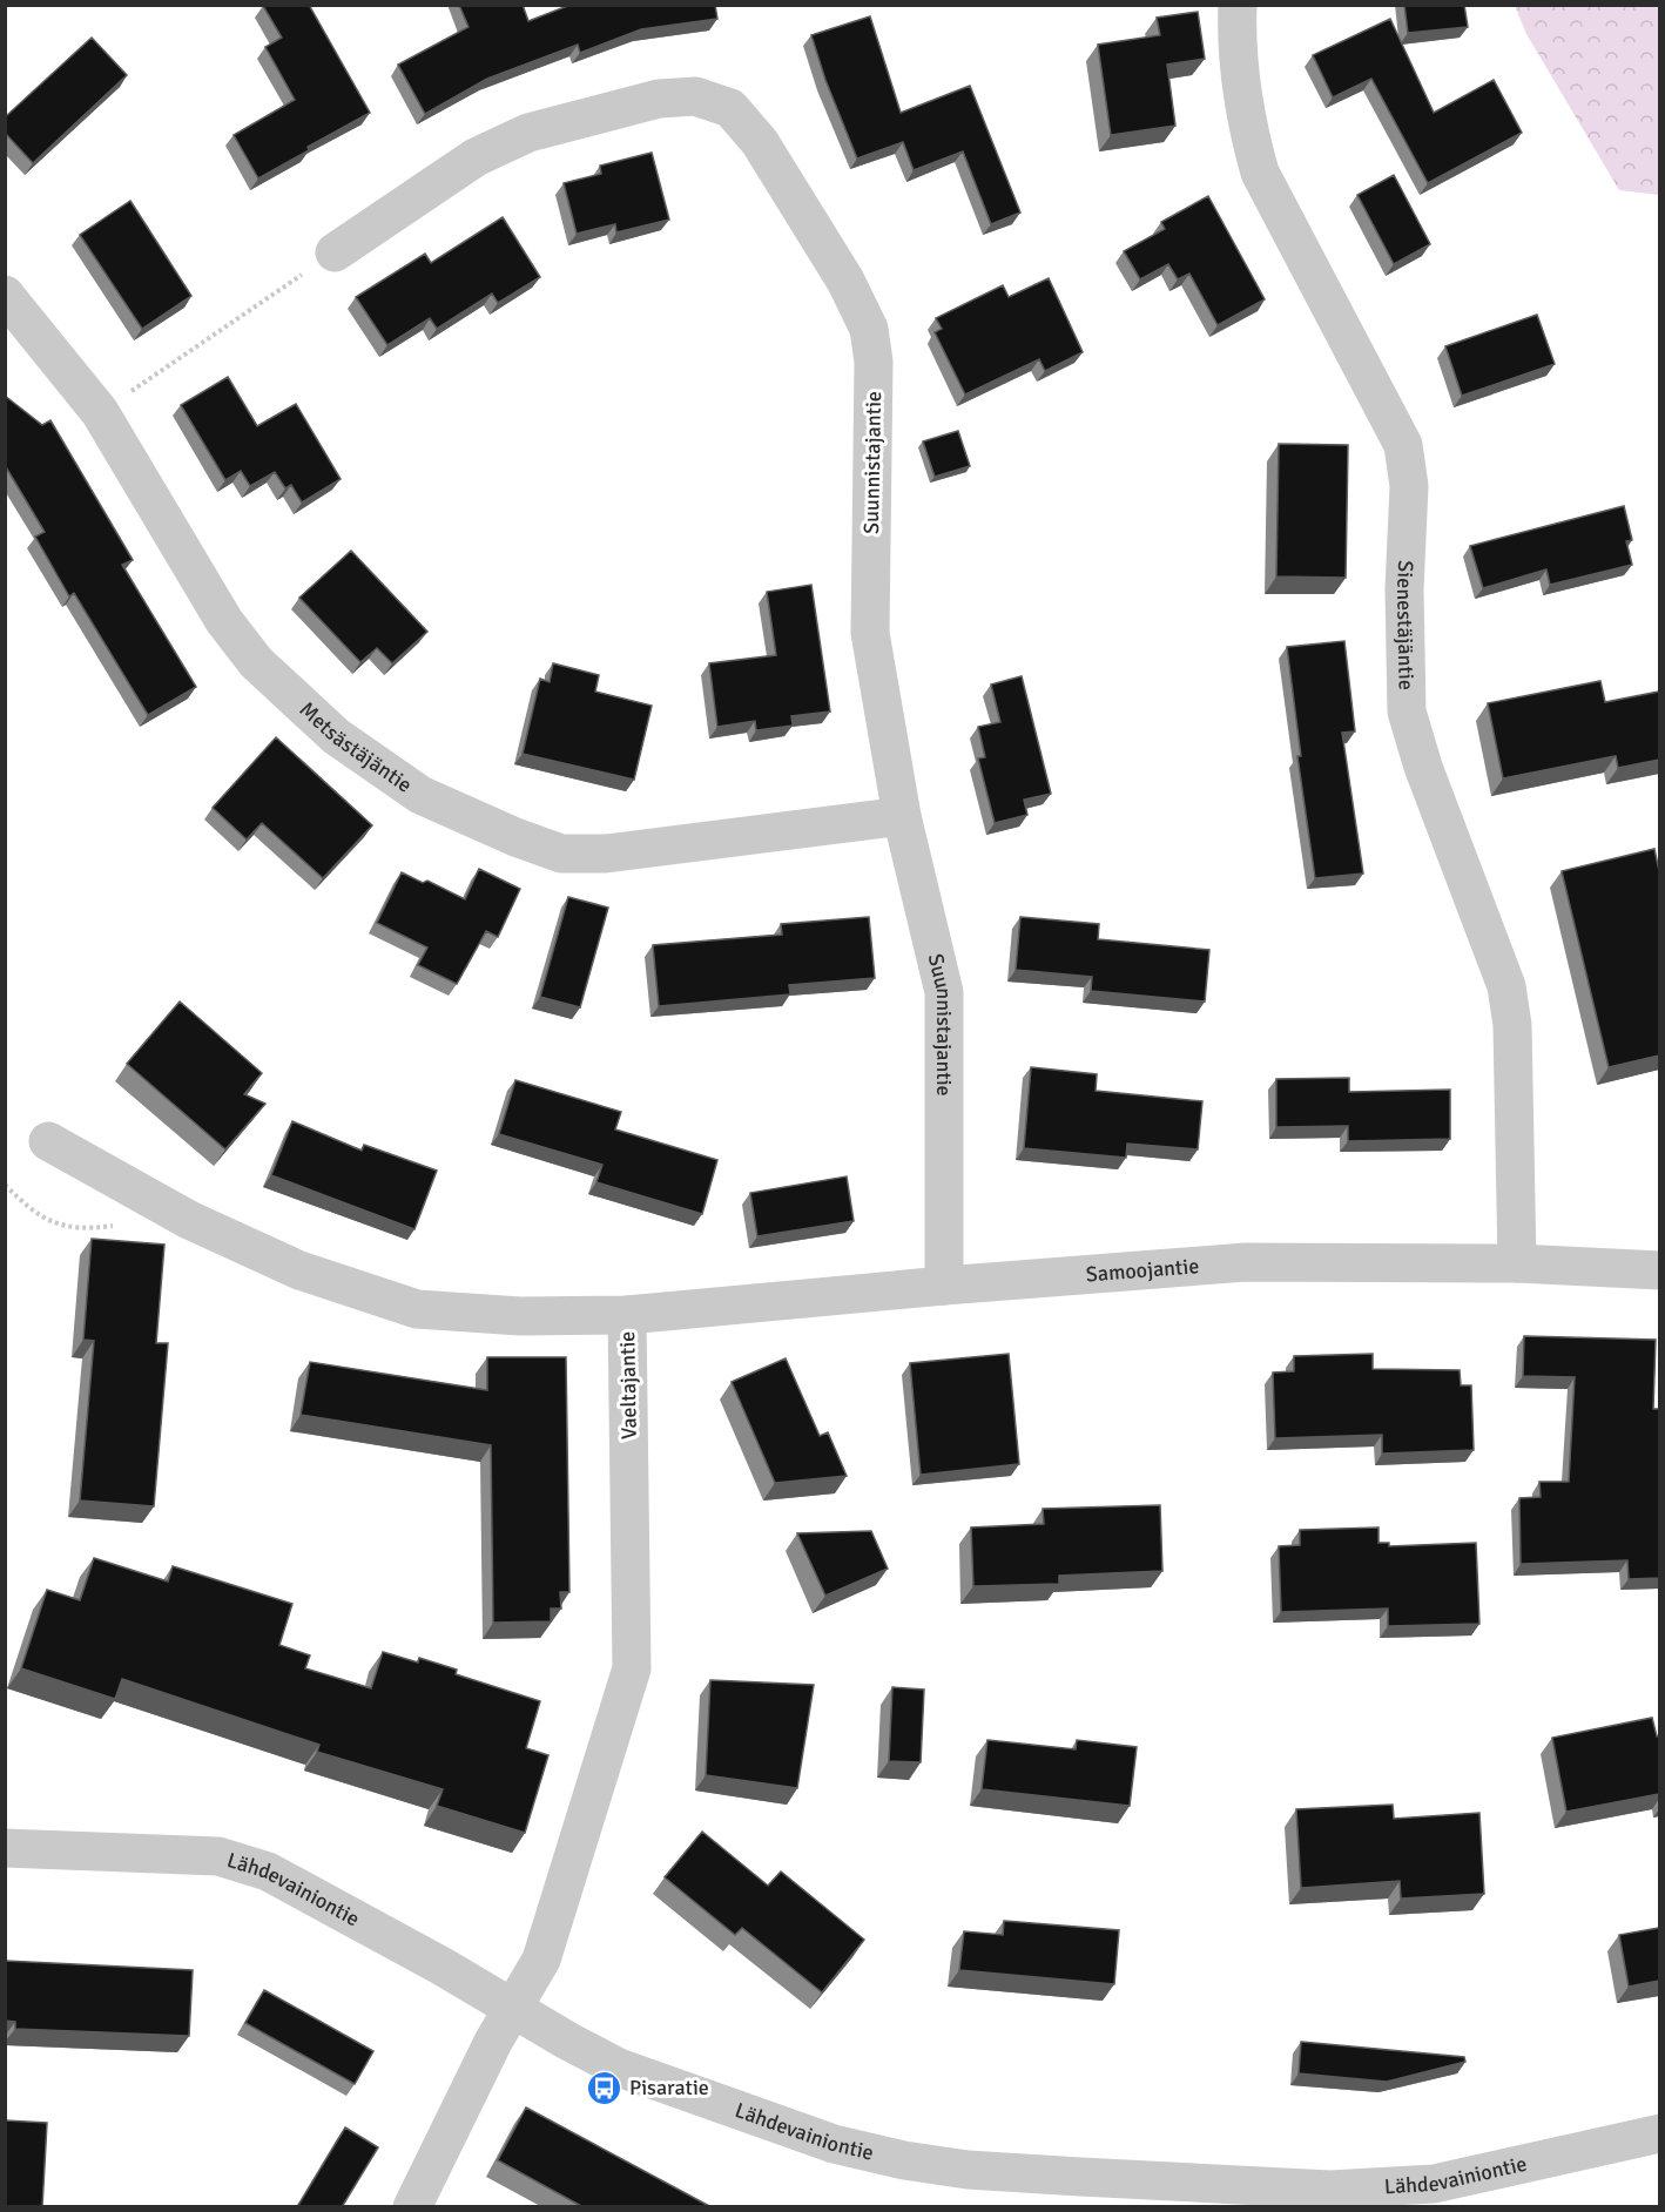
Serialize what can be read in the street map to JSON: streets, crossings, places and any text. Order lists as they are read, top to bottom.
{
  "streets": {
    "street": [
      "Suunnistajantie",
      "Sienestäjäntie",
      "Metsästäjäntie",
      "Samoojantie",
      "Vaeltajantie",
      "Lähdevainiontie"
    ]
  },
  "crossings": [
    ["Suunnistajantie", "Metsästäjäntie"],
    ["Suunnistajantie", "Samoojantie"],
    ["Sienestäjäntie", "Samoojantie"],
    ["Samoojantie", "Vaeltajantie"],
    ["Vaeltajantie", "Lähdevainiontie"]
  ],
  "places": {
    "bus stop": ["Pisaratie"]
  }
}
